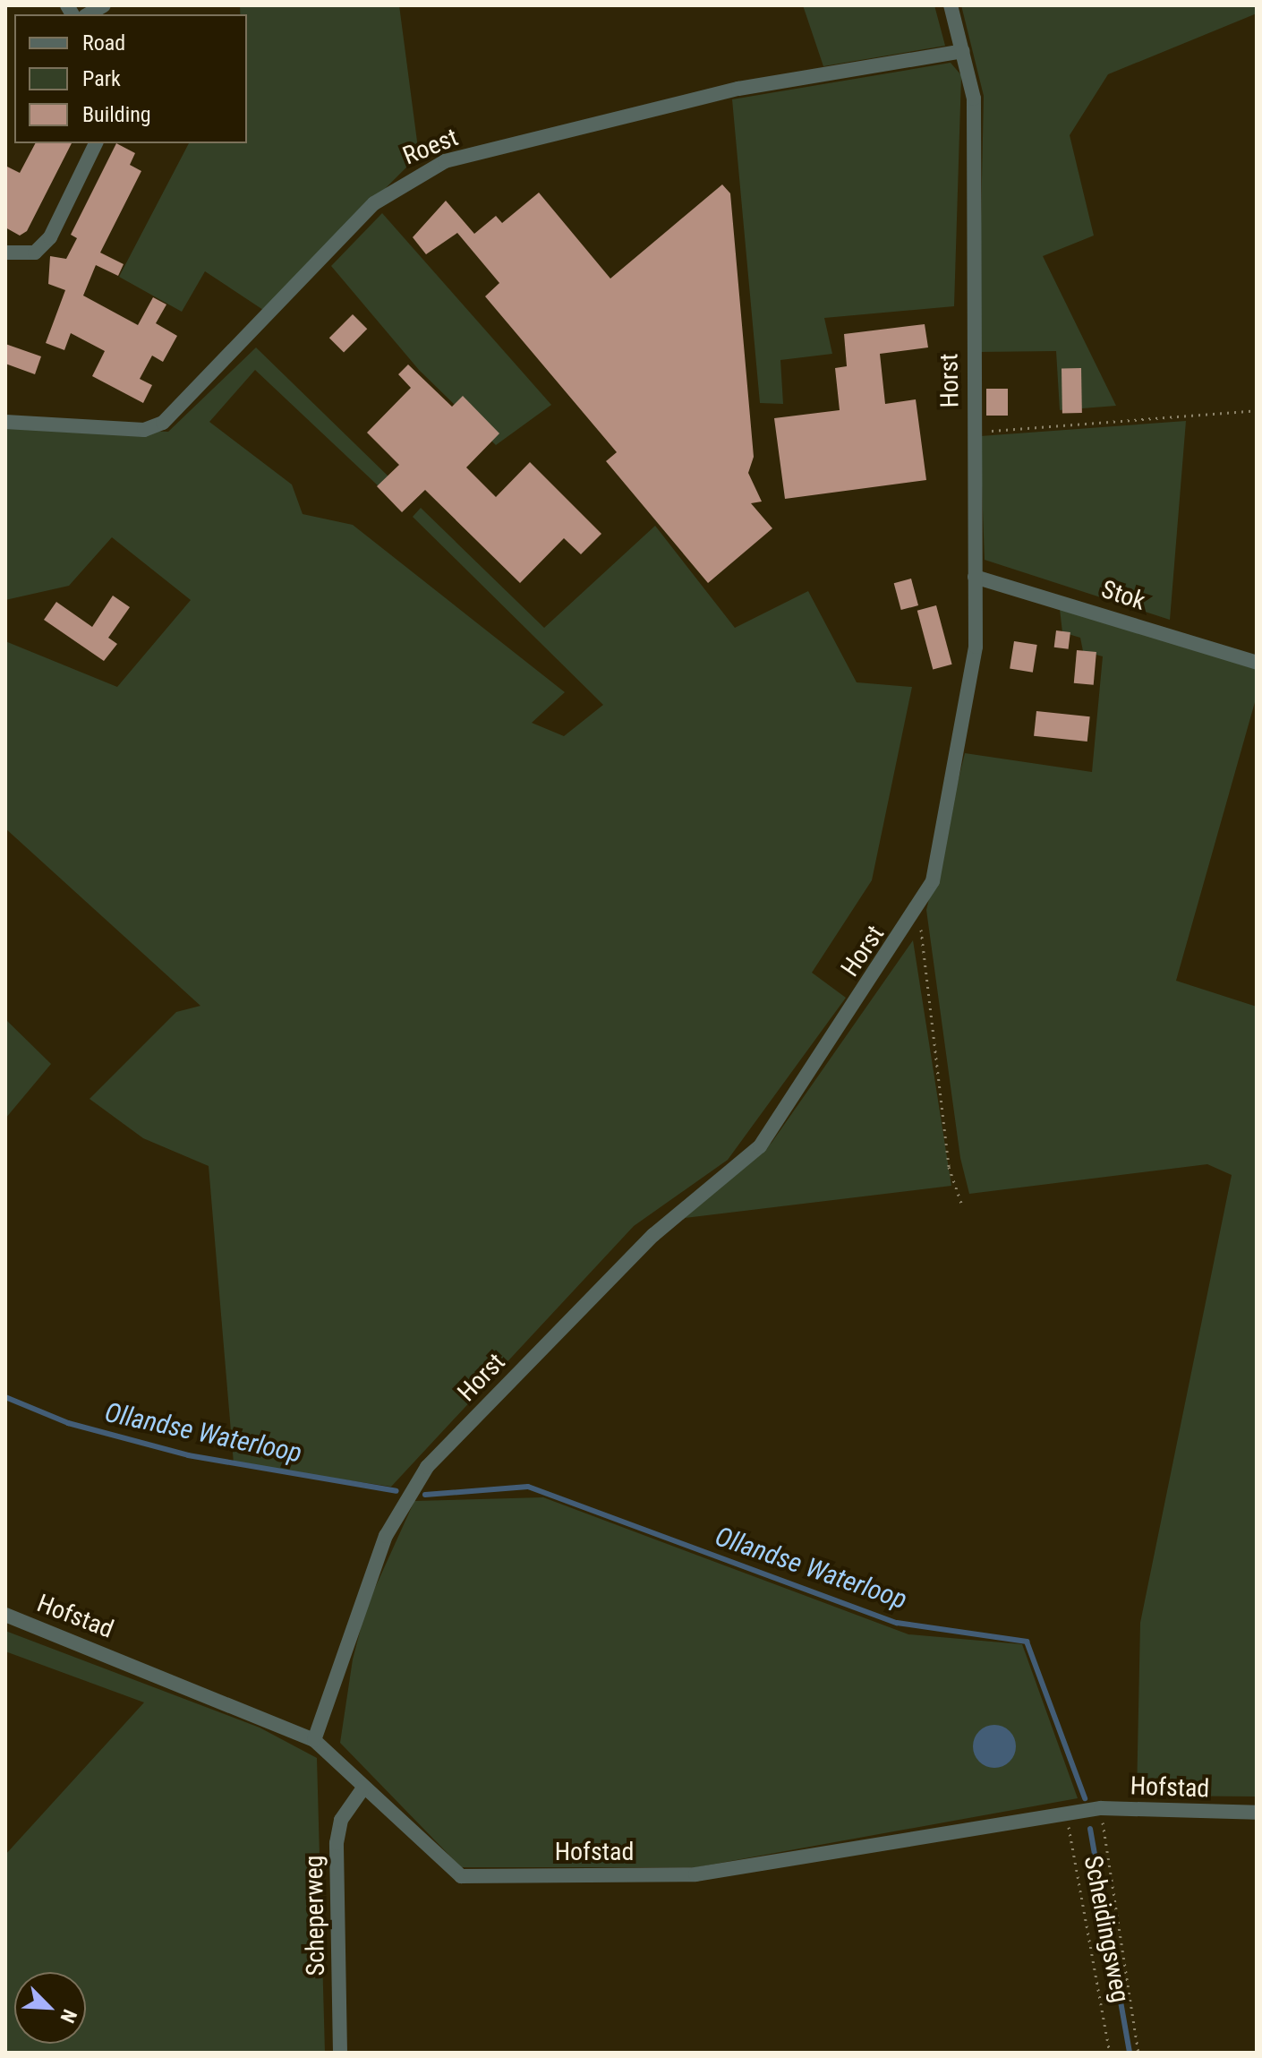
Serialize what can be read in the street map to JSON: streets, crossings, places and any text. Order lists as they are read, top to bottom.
{
  "streets": {
    "street": [
      "Roest",
      "Horst",
      "Stok",
      "Hofstad",
      "Scheperweg"
    ],
    "path": ["Scheidingsweg"]
  },
  "crossings": [
    ["Roest", "Horst"],
    ["Horst", "Stok"],
    ["Horst", "Hofstad"],
    ["Hofstad", "Scheperweg"],
    ["Hofstad", "Scheidingsweg"]
  ],
  "water": ["Ollandse Waterloop"],
  "legend": ["Road", "Park", "Building"],
  "north": "bottom right"
}
